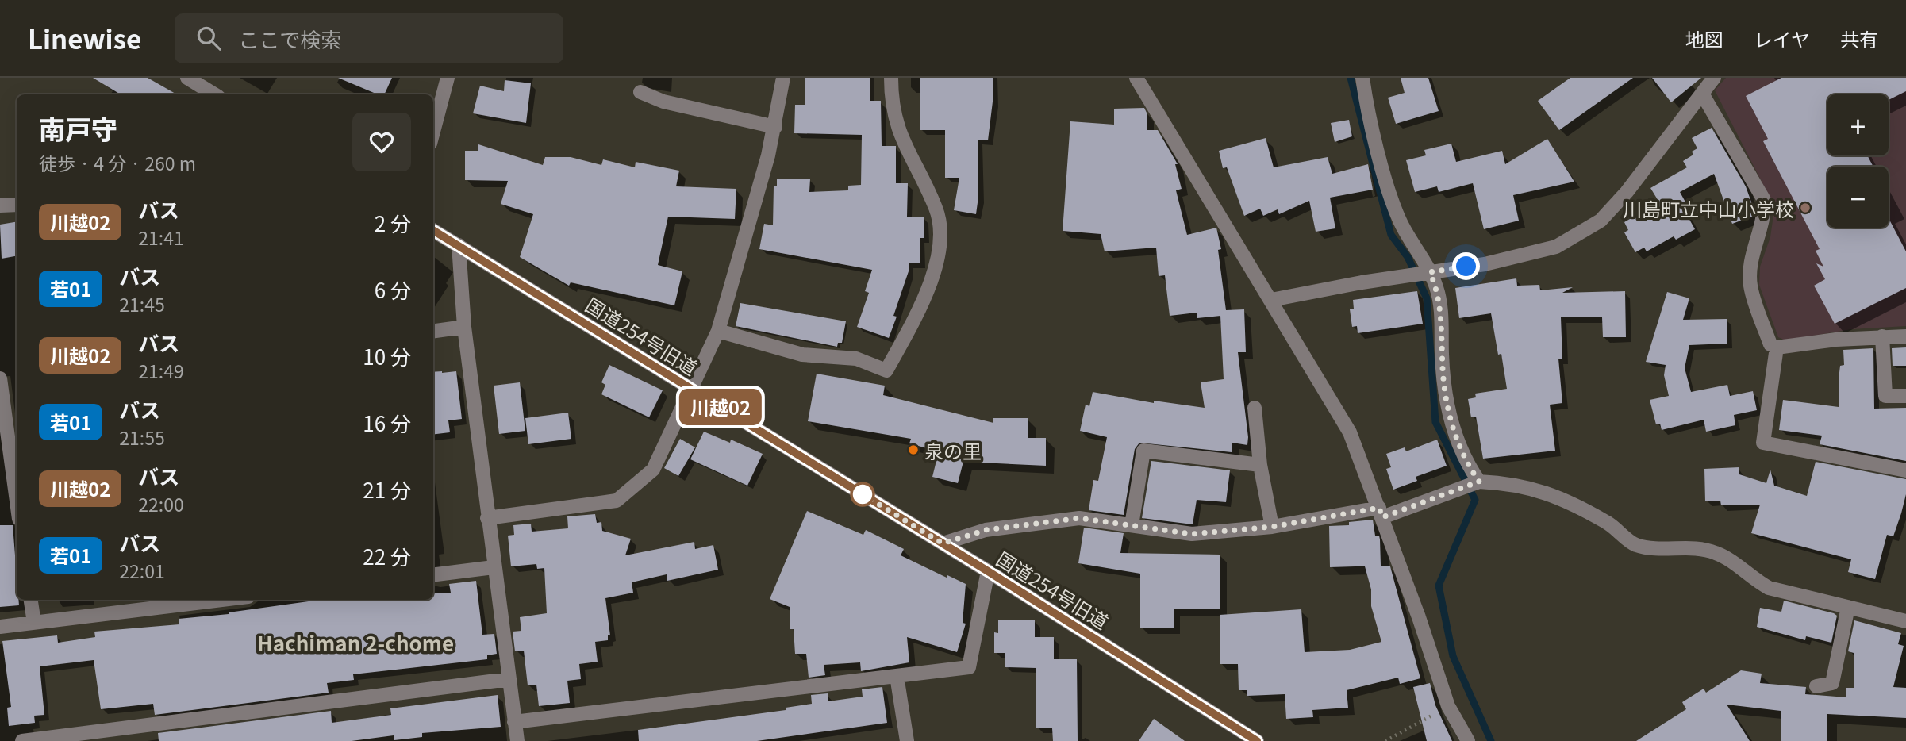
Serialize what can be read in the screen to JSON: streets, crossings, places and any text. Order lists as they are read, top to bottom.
{
  "streets": {
    "street": ["国道254号旧道"]
  },
  "districts": ["Hachiman 2-chome"],
  "places": ["川島町立中山小学校", "泉の里"],
  "lines": ["bus line 川越02"],
  "page": {
    "header": "Linewise",
    "search": "ここで検索",
    "nav": ["地図", "レイヤ", "共有"],
    "on_map": "川越02",
    "map_buttons": ["+", "−"],
    "heading": ["南戸守", "徒歩 · 4 分 · 260 m"],
    "list": [
      {
        "mark": "川越02",
        "name": "バス",
        "note": "21:41",
        "value": "2 分"
      },
      {
        "mark": "若01",
        "name": "バス",
        "note": "21:45",
        "value": "6 分"
      },
      {
        "mark": "川越02",
        "name": "バス",
        "note": "21:49",
        "value": "10 分"
      },
      {
        "mark": "若01",
        "name": "バス",
        "note": "21:55",
        "value": "16 分"
      },
      {
        "mark": "川越02",
        "name": "バス",
        "note": "22:00",
        "value": "21 分"
      },
      {
        "mark": "若01",
        "name": "バス",
        "note": "22:01",
        "value": "22 分"
      }
    ]
  }
}
